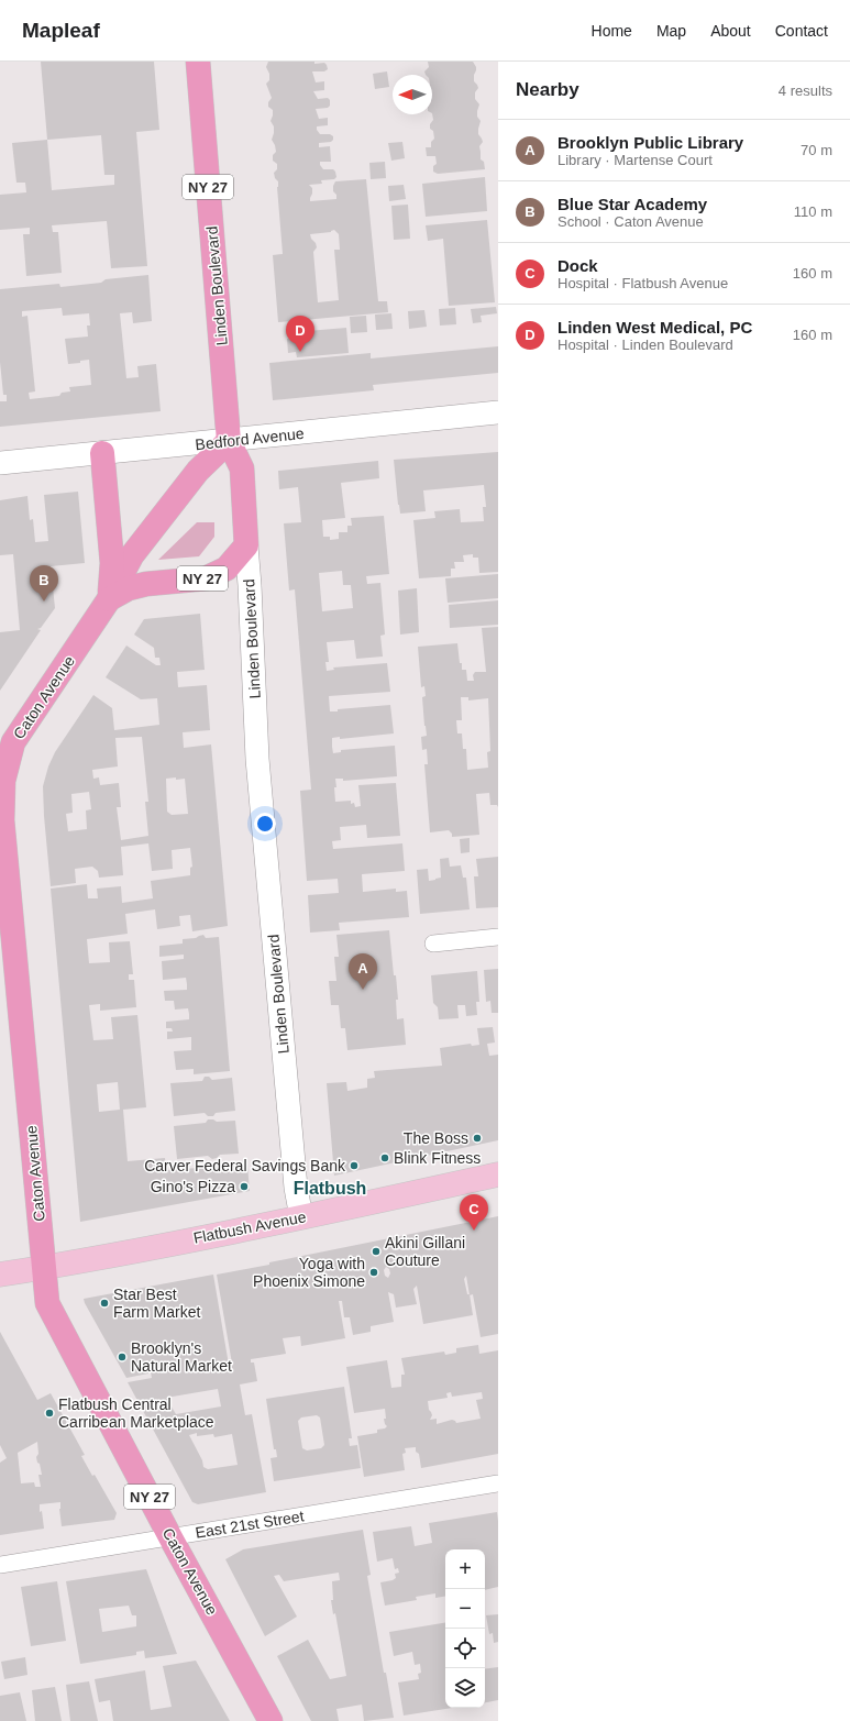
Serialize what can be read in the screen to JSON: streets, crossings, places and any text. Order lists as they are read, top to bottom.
{
  "streets": {
    "highway": ["NY 27", "Linden Boulevard", "Caton Avenue"],
    "main road": ["Bedford Avenue", "Flatbush Avenue"],
    "street": ["East 21st Street"]
  },
  "crossings": [
    ["Linden Boulevard", "Bedford Avenue"],
    ["Linden Boulevard", "Caton Avenue"],
    ["Linden Boulevard", "Flatbush Avenue"],
    ["Bedford Avenue", "Caton Avenue"],
    ["Caton Avenue", "Flatbush Avenue"],
    ["Caton Avenue", "East 21st Street"]
  ],
  "districts": ["Flatbush"],
  "places": [
    "The Boss",
    "Blink Fitness",
    "Carver Federal Savings Bank",
    "Gino's Pizza",
    "Akini Gillani Couture",
    "Yoga with Phoenix Simone",
    "Star Best Farm Market",
    "Brooklyn's Natural Market",
    "Flatbush Central Carribean Marketplace"
  ],
  "north": "left",
  "page": {
    "header": "Mapleaf",
    "nav": [
      "Home",
      "Map",
      "About",
      "Contact"
    ],
    "heading": ["Nearby", "4 results"],
    "list": [
      {
        "mark": "A",
        "name": "Brooklyn Public Library",
        "note": "Library · Martense Court",
        "value": "70 m"
      },
      {
        "mark": "B",
        "name": "Blue Star Academy",
        "note": "School · Caton Avenue",
        "value": "110 m"
      },
      {
        "mark": "C",
        "name": "Dock",
        "note": "Hospital · Flatbush Avenue",
        "value": "160 m"
      },
      {
        "mark": "D",
        "name": "Linden West Medical, PC",
        "note": "Hospital · Linden Boulevard",
        "value": "160 m"
      }
    ],
    "pins": [
      "D",
      "B",
      "A",
      "C"
    ],
    "map_buttons": ["+", "−"]
  }
}
